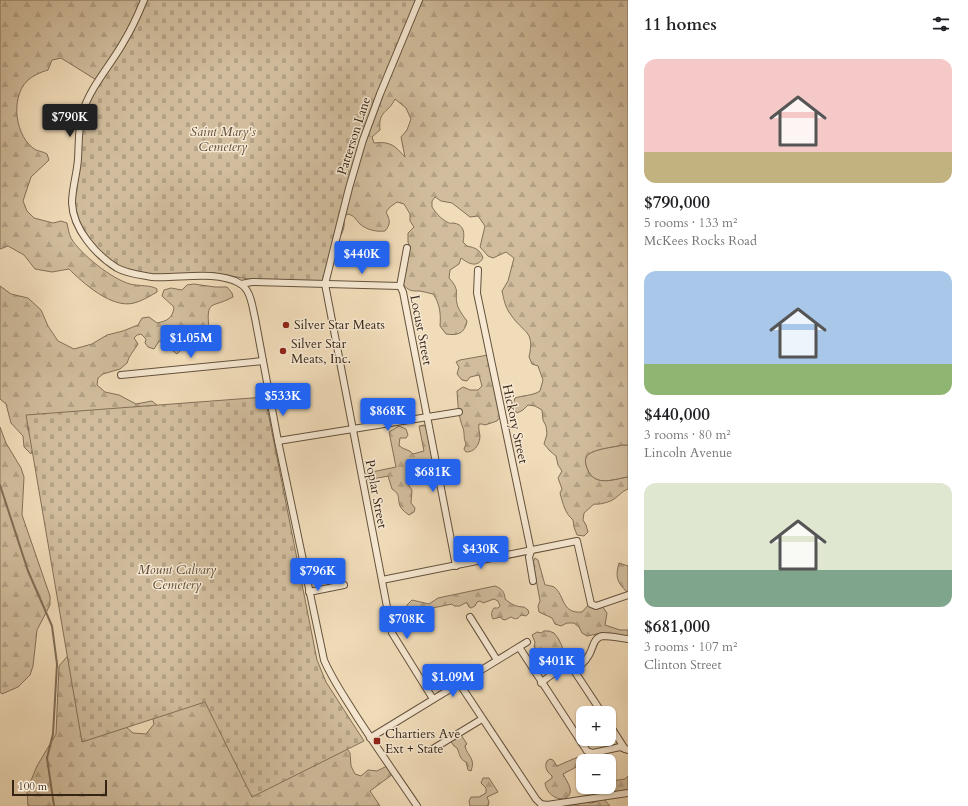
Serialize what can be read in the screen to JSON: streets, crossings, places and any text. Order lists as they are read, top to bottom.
{
  "streets": {
    "street": [
      "Patterson Lane",
      "Locust Street",
      "Hickory Street",
      "Poplar Street"
    ]
  },
  "crossings": [
    ["Patterson Lane", "Poplar Street"]
  ],
  "parks": ["Saint Mary's Cemetery", "Mount Calvary Cemetery"],
  "places": {
    "other": ["Silver Star Meats", "Silver Star Meats, Inc."],
    "transit": ["Chartiers Ave Ext + State"]
  },
  "scale_bar": "100 m",
  "page": {
    "heading": "11 homes",
    "list": [
      {
        "name": "$790,000",
        "note": "5 rooms · 133 m² · McKees Rocks Road"
      },
      {
        "name": "$440,000",
        "note": "3 rooms · 80 m² · Lincoln Avenue"
      },
      {
        "name": "$681,000",
        "note": "3 rooms · 107 m² · Clinton Street"
      }
    ],
    "price": [
      "$790K",
      "$440K",
      "$1.05M",
      "$533K",
      "$868K",
      "$681K",
      "$430K",
      "$796K",
      "$708K",
      "$401K",
      "$1.09M"
    ],
    "map_buttons": ["+", "−"],
    "scale": "100 m"
  }
}
